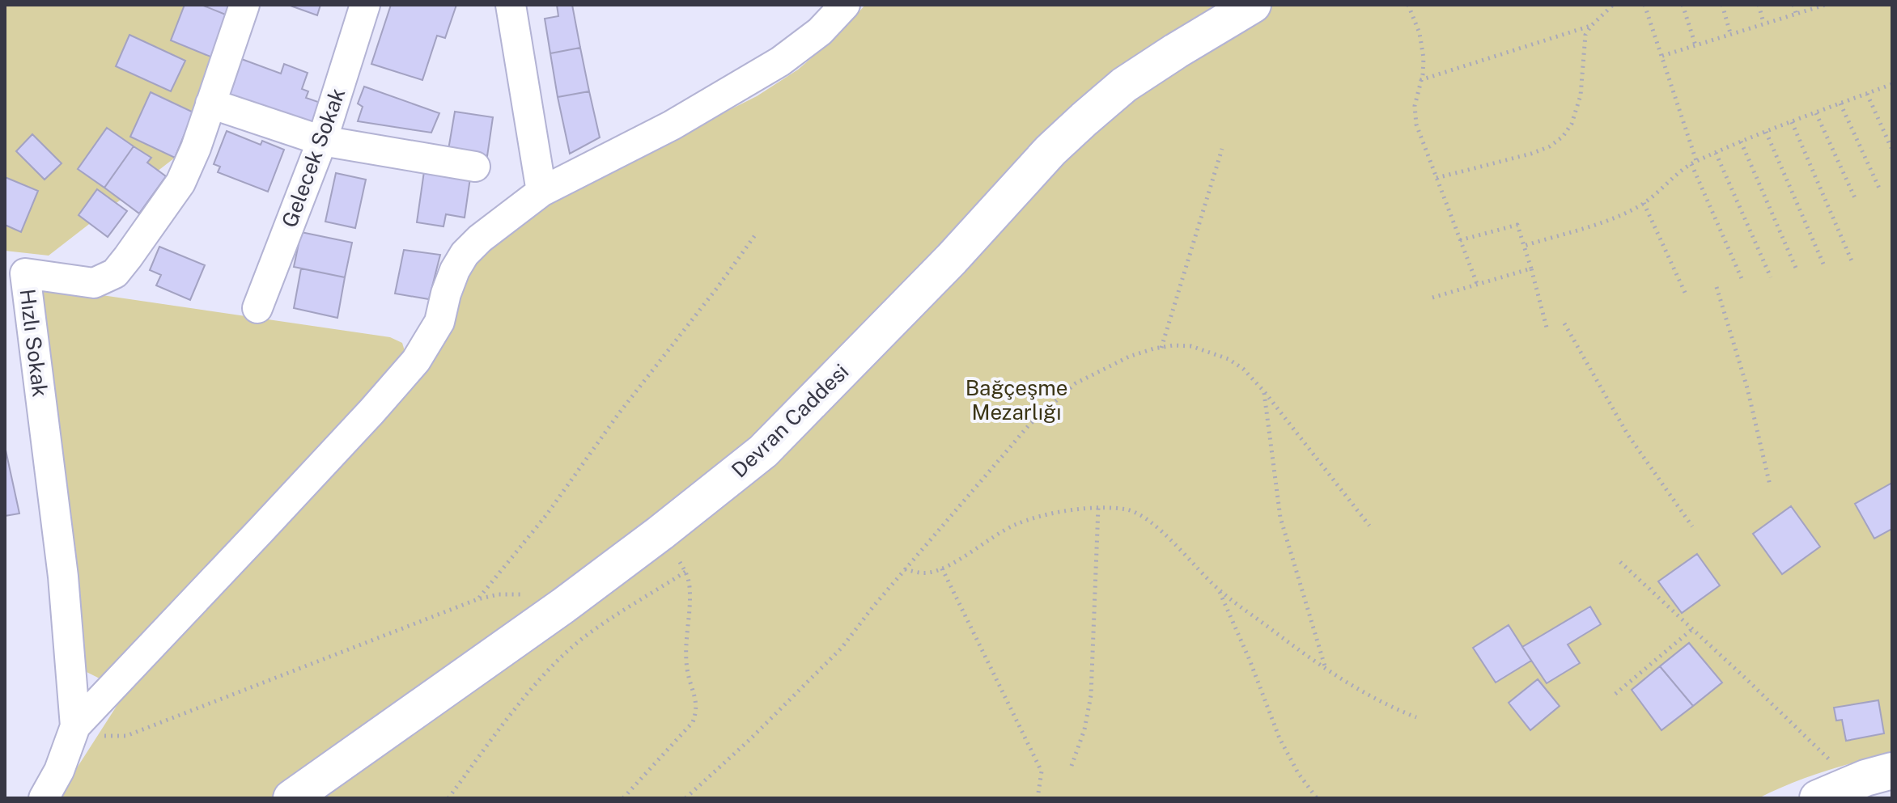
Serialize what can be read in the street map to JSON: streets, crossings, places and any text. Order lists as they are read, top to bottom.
{
  "streets": {
    "main road": ["Devran Caddesi"],
    "street": ["Gelecek Sokak", "Hızlı Sokak"]
  },
  "parks": ["Bağçeşme Mezarlığı"]
}
